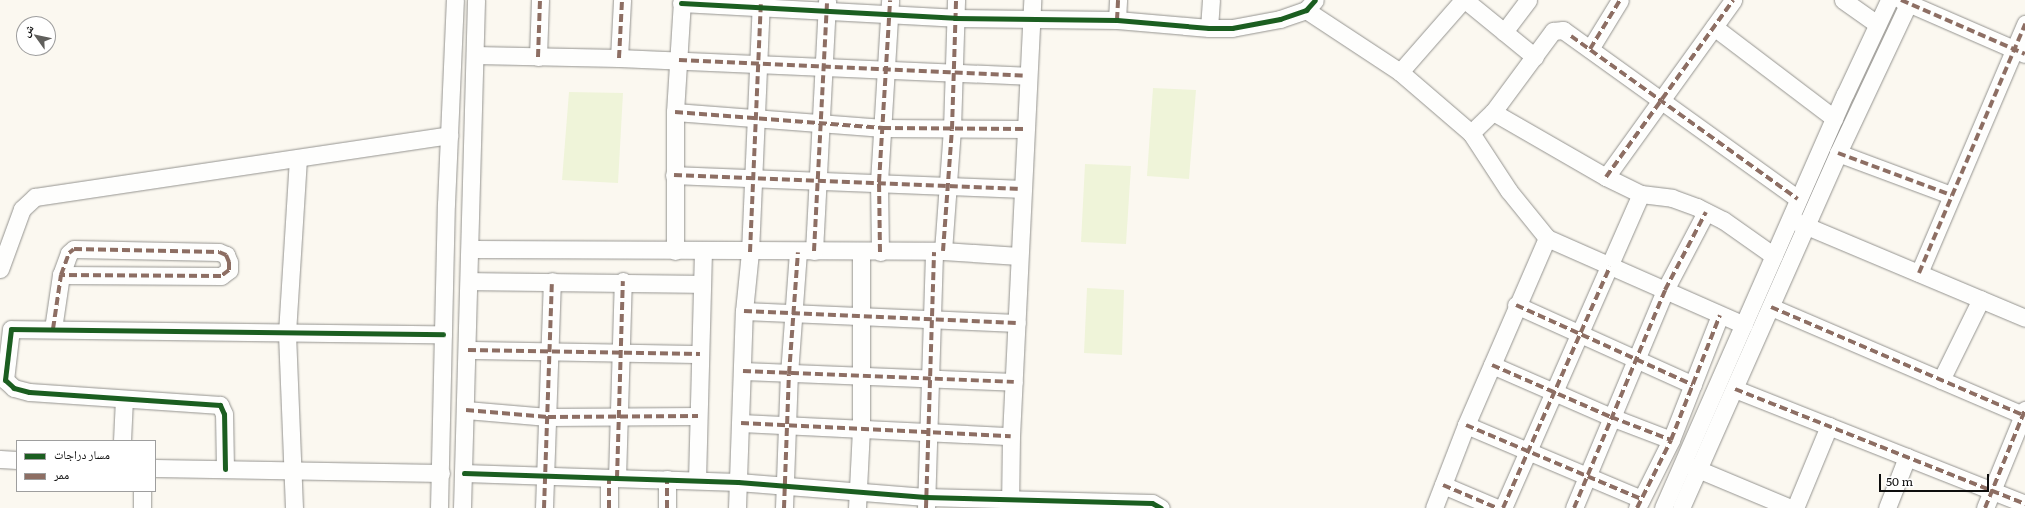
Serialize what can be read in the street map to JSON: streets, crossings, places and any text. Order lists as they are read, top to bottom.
{
  "legend": ["مسار دراجات", "ممر"],
  "scale_bar": "50 m",
  "north": "top left"
}
